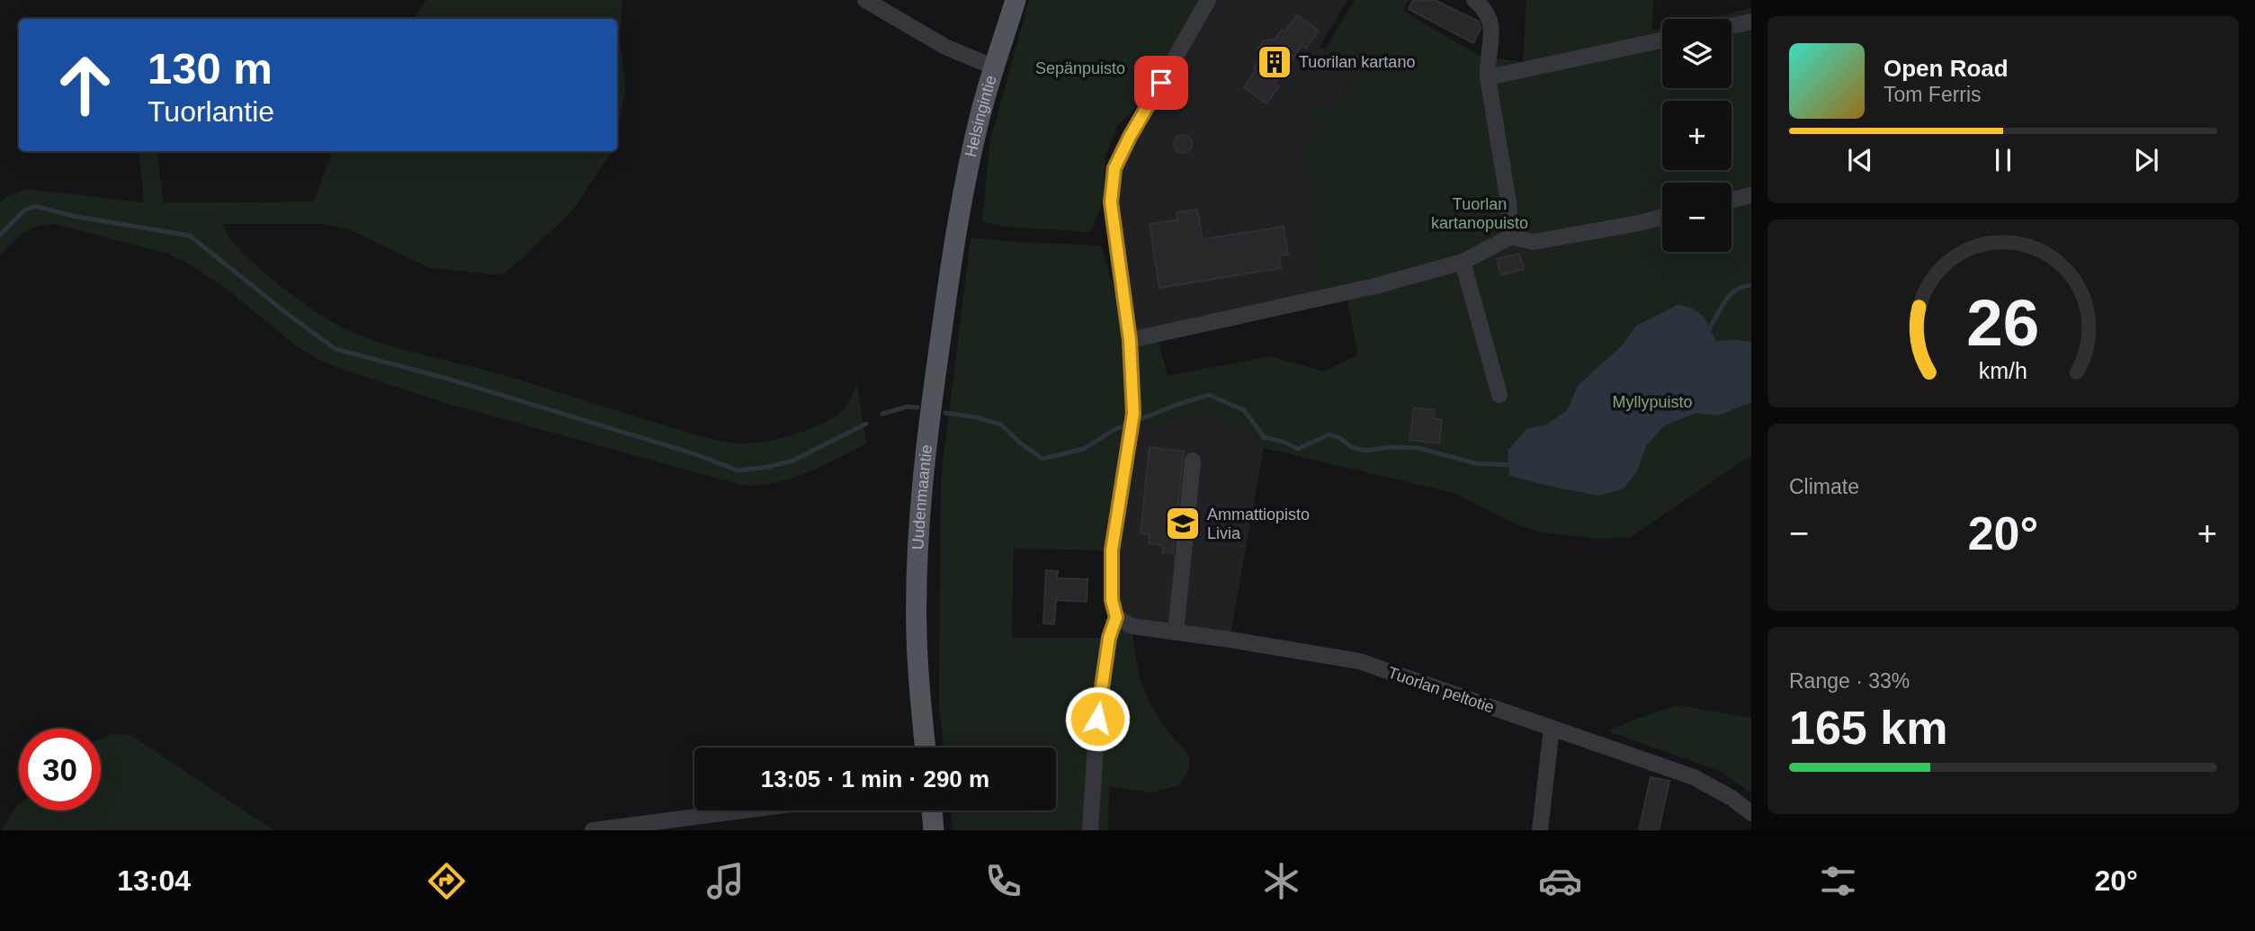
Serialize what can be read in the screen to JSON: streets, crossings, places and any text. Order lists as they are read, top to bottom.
{
  "streets": {
    "main road": ["Helsingintie", "Uudenmaantie"],
    "street": ["Tuorlan peltotie"]
  },
  "crossings": [
    ["Helsingintie", "Uudenmaantie"]
  ],
  "parks": ["Sepänpuisto", "Tuorlan kartanopuisto", "Myllypuisto"],
  "places": {
    "building": ["Tuorilan kartano"],
    "school or university": ["Ammattiopisto Livia"]
  },
  "page": {
    "map_buttons": ["+", "−"],
    "turn": ["130 m", "Tuorlantie"],
    "song": ["Open Road", "Tom Ferris"],
    "tile": [
      "Climate",
      ["Range · 33%", "165 km"]
    ],
    "heat": ["−", "20°", "+"],
    "limit": "30",
    "trip": "13:05 · 1 min · 290 m",
    "tabs": ["13:04", "20°"],
    "gauge": ["26", "km/h"]
  }
}
